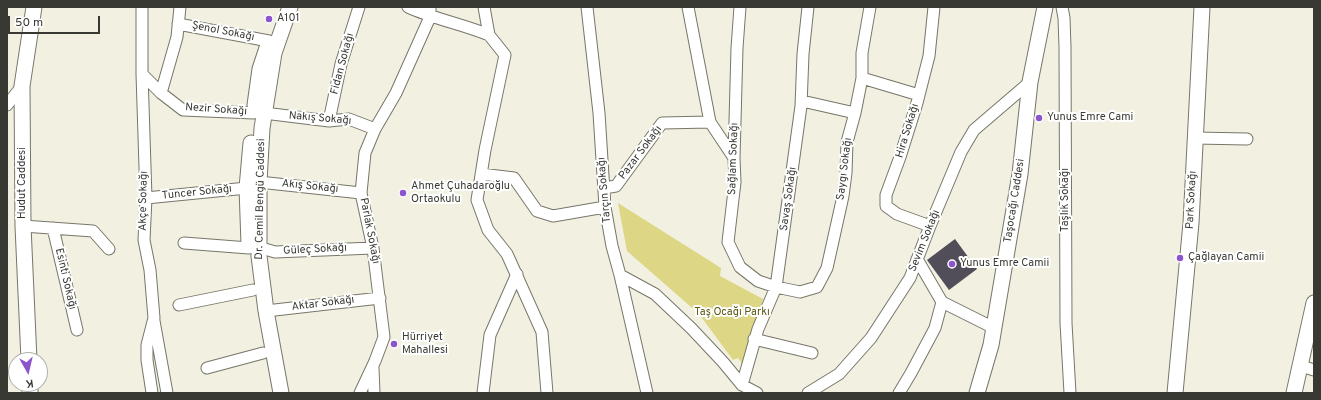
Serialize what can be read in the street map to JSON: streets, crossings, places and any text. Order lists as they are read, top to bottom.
{
  "streets": {
    "street": [
      "Şenol Sokağı",
      "Fidan Sokağı",
      "Nezir Sokağı",
      "Nakış Sokağı",
      "Hira Sokağı",
      "Pazar Sokağı",
      "Sağlam Sokağı",
      "Saygı Sokağı",
      "Hudut Caddesi",
      "Akış Sokağı",
      "Tarçın Sokağı",
      "Tuncer Sokağı",
      "Dr. Cemil Bengü Caddesi",
      "Savaş Sokağı",
      "Taşlık Sokağı",
      "Park Sokağı",
      "Akçe Sokağı",
      "Taşocağı Caddesi",
      "Parlak Sokağı",
      "Sevim Sokağı",
      "Güleç Sokağı",
      "Esinti Sokağı",
      "Aktar Sokağı"
    ]
  },
  "crossings": [
    ["Şenol Sokağı", "Dr. Cemil Bengü Caddesi"],
    ["Fidan Sokağı", "Nakış Sokağı"],
    ["Nezir Sokağı", "Nakış Sokağı"],
    ["Nezir Sokağı", "Dr. Cemil Bengü Caddesi"],
    ["Nezir Sokağı", "Akçe Sokağı"],
    ["Nakış Sokağı", "Dr. Cemil Bengü Caddesi"],
    ["Nakış Sokağı", "Parlak Sokağı"],
    ["Hira Sokağı", "Sevim Sokağı"],
    ["Pazar Sokağı", "Tarçın Sokağı"],
    ["Sağlam Sokağı", "Saygı Sokağı"],
    ["Sağlam Sokağı", "Savaş Sokağı"],
    ["Saygı Sokağı", "Savaş Sokağı"],
    ["Akış Sokağı", "Tuncer Sokağı"],
    ["Akış Sokağı", "Dr. Cemil Bengü Caddesi"],
    ["Akış Sokağı", "Parlak Sokağı"],
    ["Tuncer Sokağı", "Dr. Cemil Bengü Caddesi"],
    ["Tuncer Sokağı", "Akçe Sokağı"],
    ["Dr. Cemil Bengü Caddesi", "Güleç Sokağı"],
    ["Dr. Cemil Bengü Caddesi", "Aktar Sokağı"],
    ["Taşocağı Caddesi", "Sevim Sokağı"],
    ["Parlak Sokağı", "Güleç Sokağı"],
    ["Parlak Sokağı", "Aktar Sokağı"]
  ],
  "parks": ["Taş Ocağı Parkı"],
  "places": [
    "A101",
    "Yunus Emre Cami",
    "Ahmet Çuhadaroğlu Ortaokulu",
    "Çağlayan Camii",
    "Yunus Emre Camii",
    "Hürriyet Mahallesi"
  ],
  "scale_bar": "50 m",
  "north": "bottom"
}
